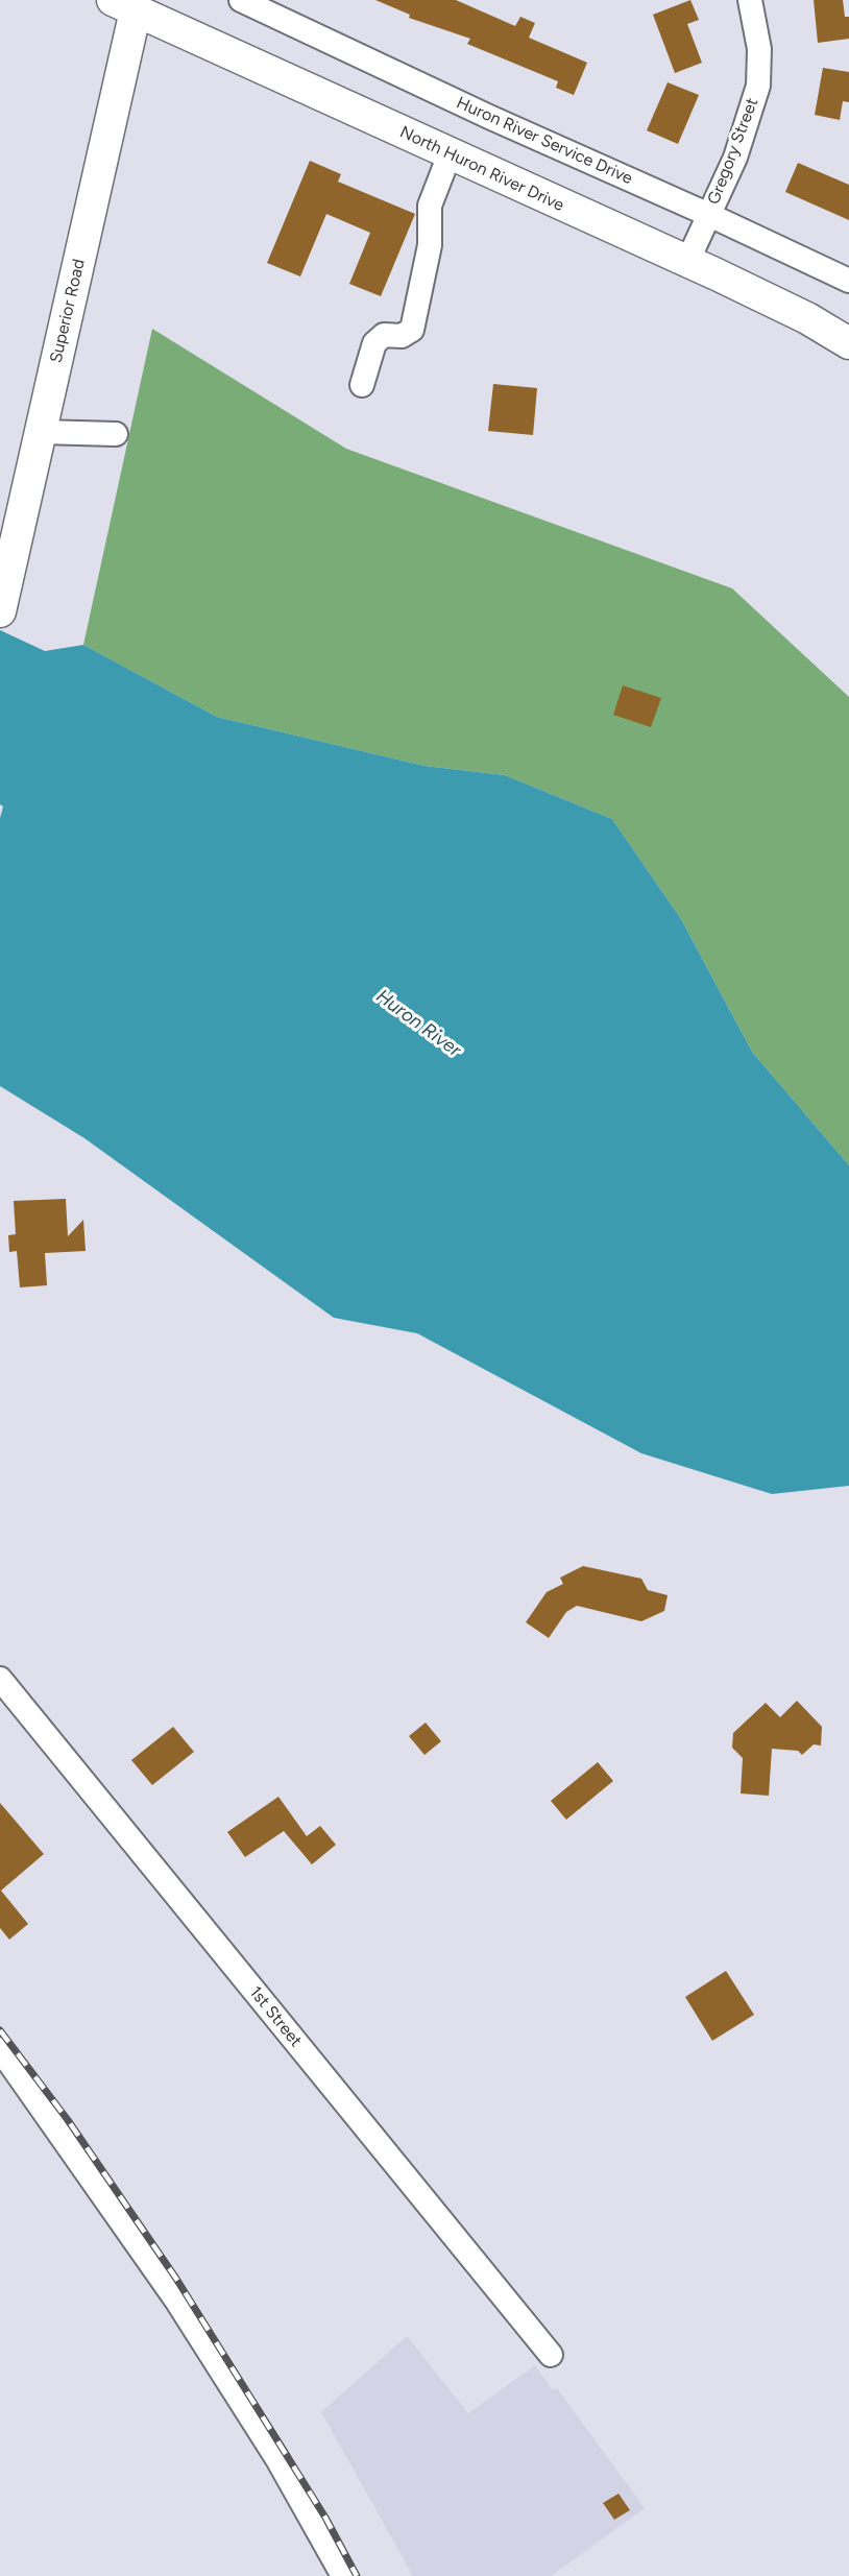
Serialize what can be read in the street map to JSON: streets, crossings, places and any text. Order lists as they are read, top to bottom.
{
  "streets": {
    "main road": ["North Huron River Drive", "Superior Road"],
    "street": ["Huron River Service Drive", "Gregory Street", "1st Street"]
  },
  "crossings": [
    ["Huron River Service Drive", "Gregory Street"],
    ["Gregory Street", "North Huron River Drive"],
    ["North Huron River Drive", "Superior Road"]
  ],
  "water": ["Huron River"]
}
